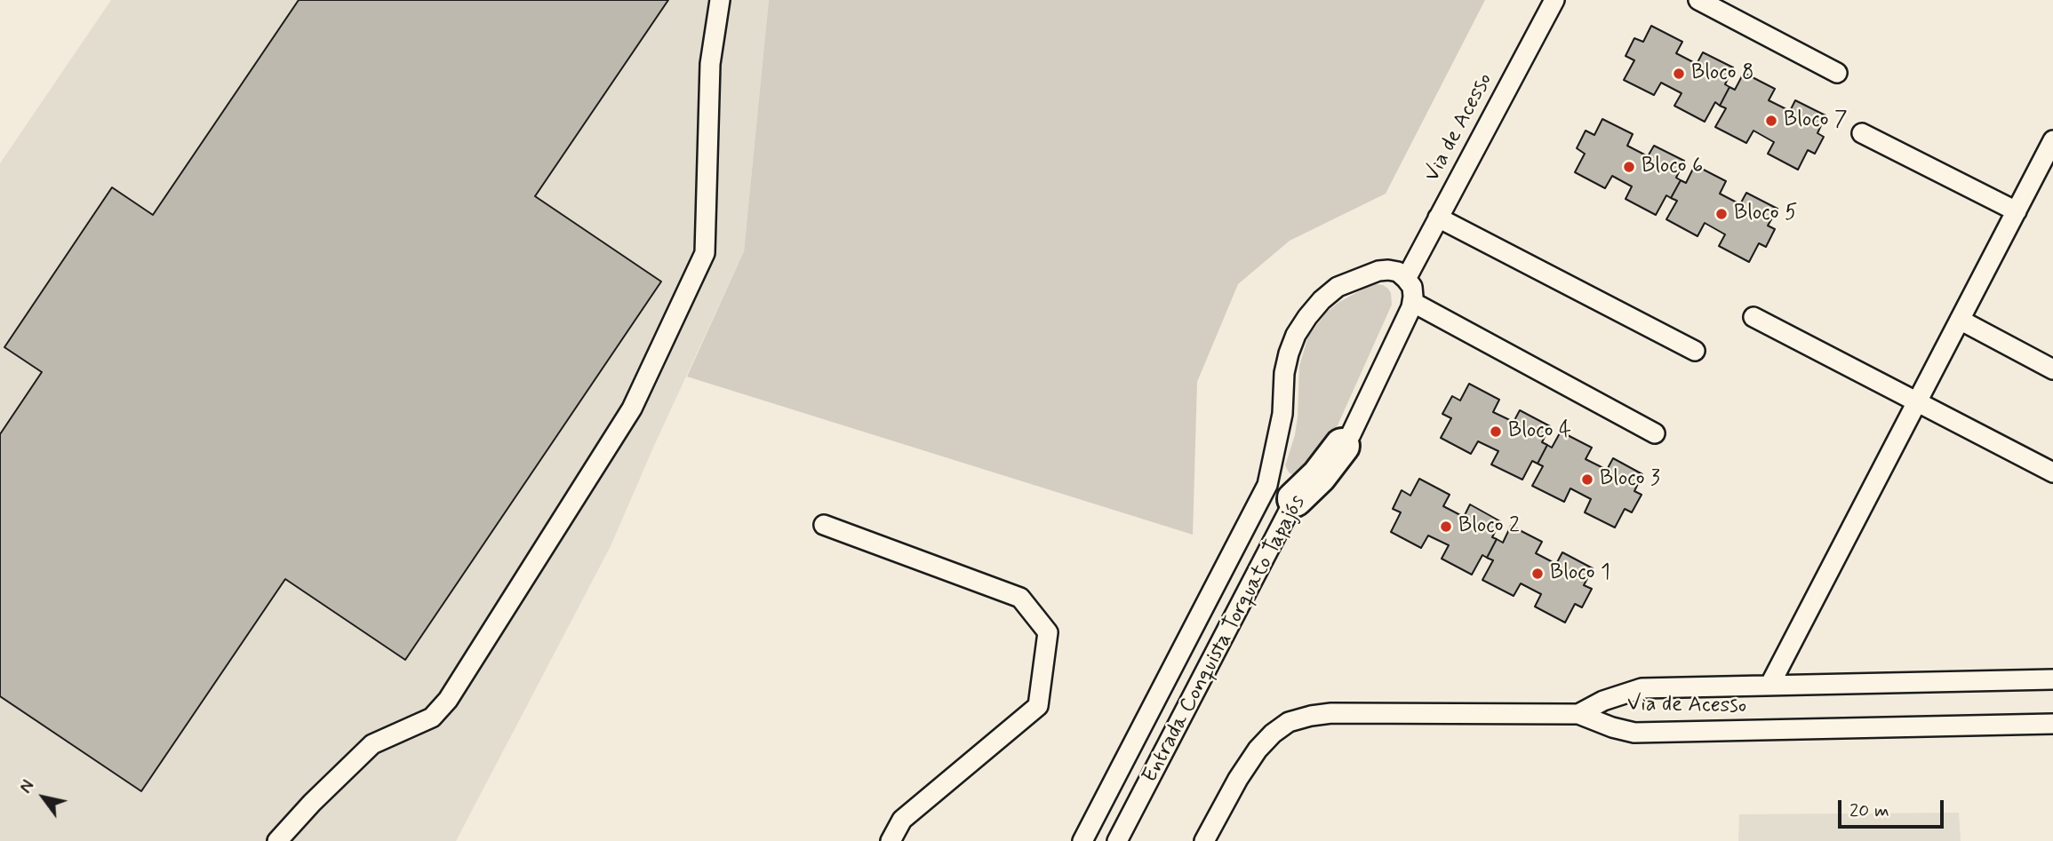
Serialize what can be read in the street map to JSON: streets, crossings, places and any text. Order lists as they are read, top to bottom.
{
  "streets": {
    "street": ["Entrada Conquista Torquato Tapajós"],
    "lane": ["Via de Acesso"]
  },
  "places": [
    "Bloco 8",
    "Bloco 7",
    "Bloco 6",
    "Bloco 5",
    "Bloco 4",
    "Bloco 3",
    "Bloco 2",
    "Bloco 1"
  ],
  "scale_bar": "20 m",
  "north": "top left"
}
